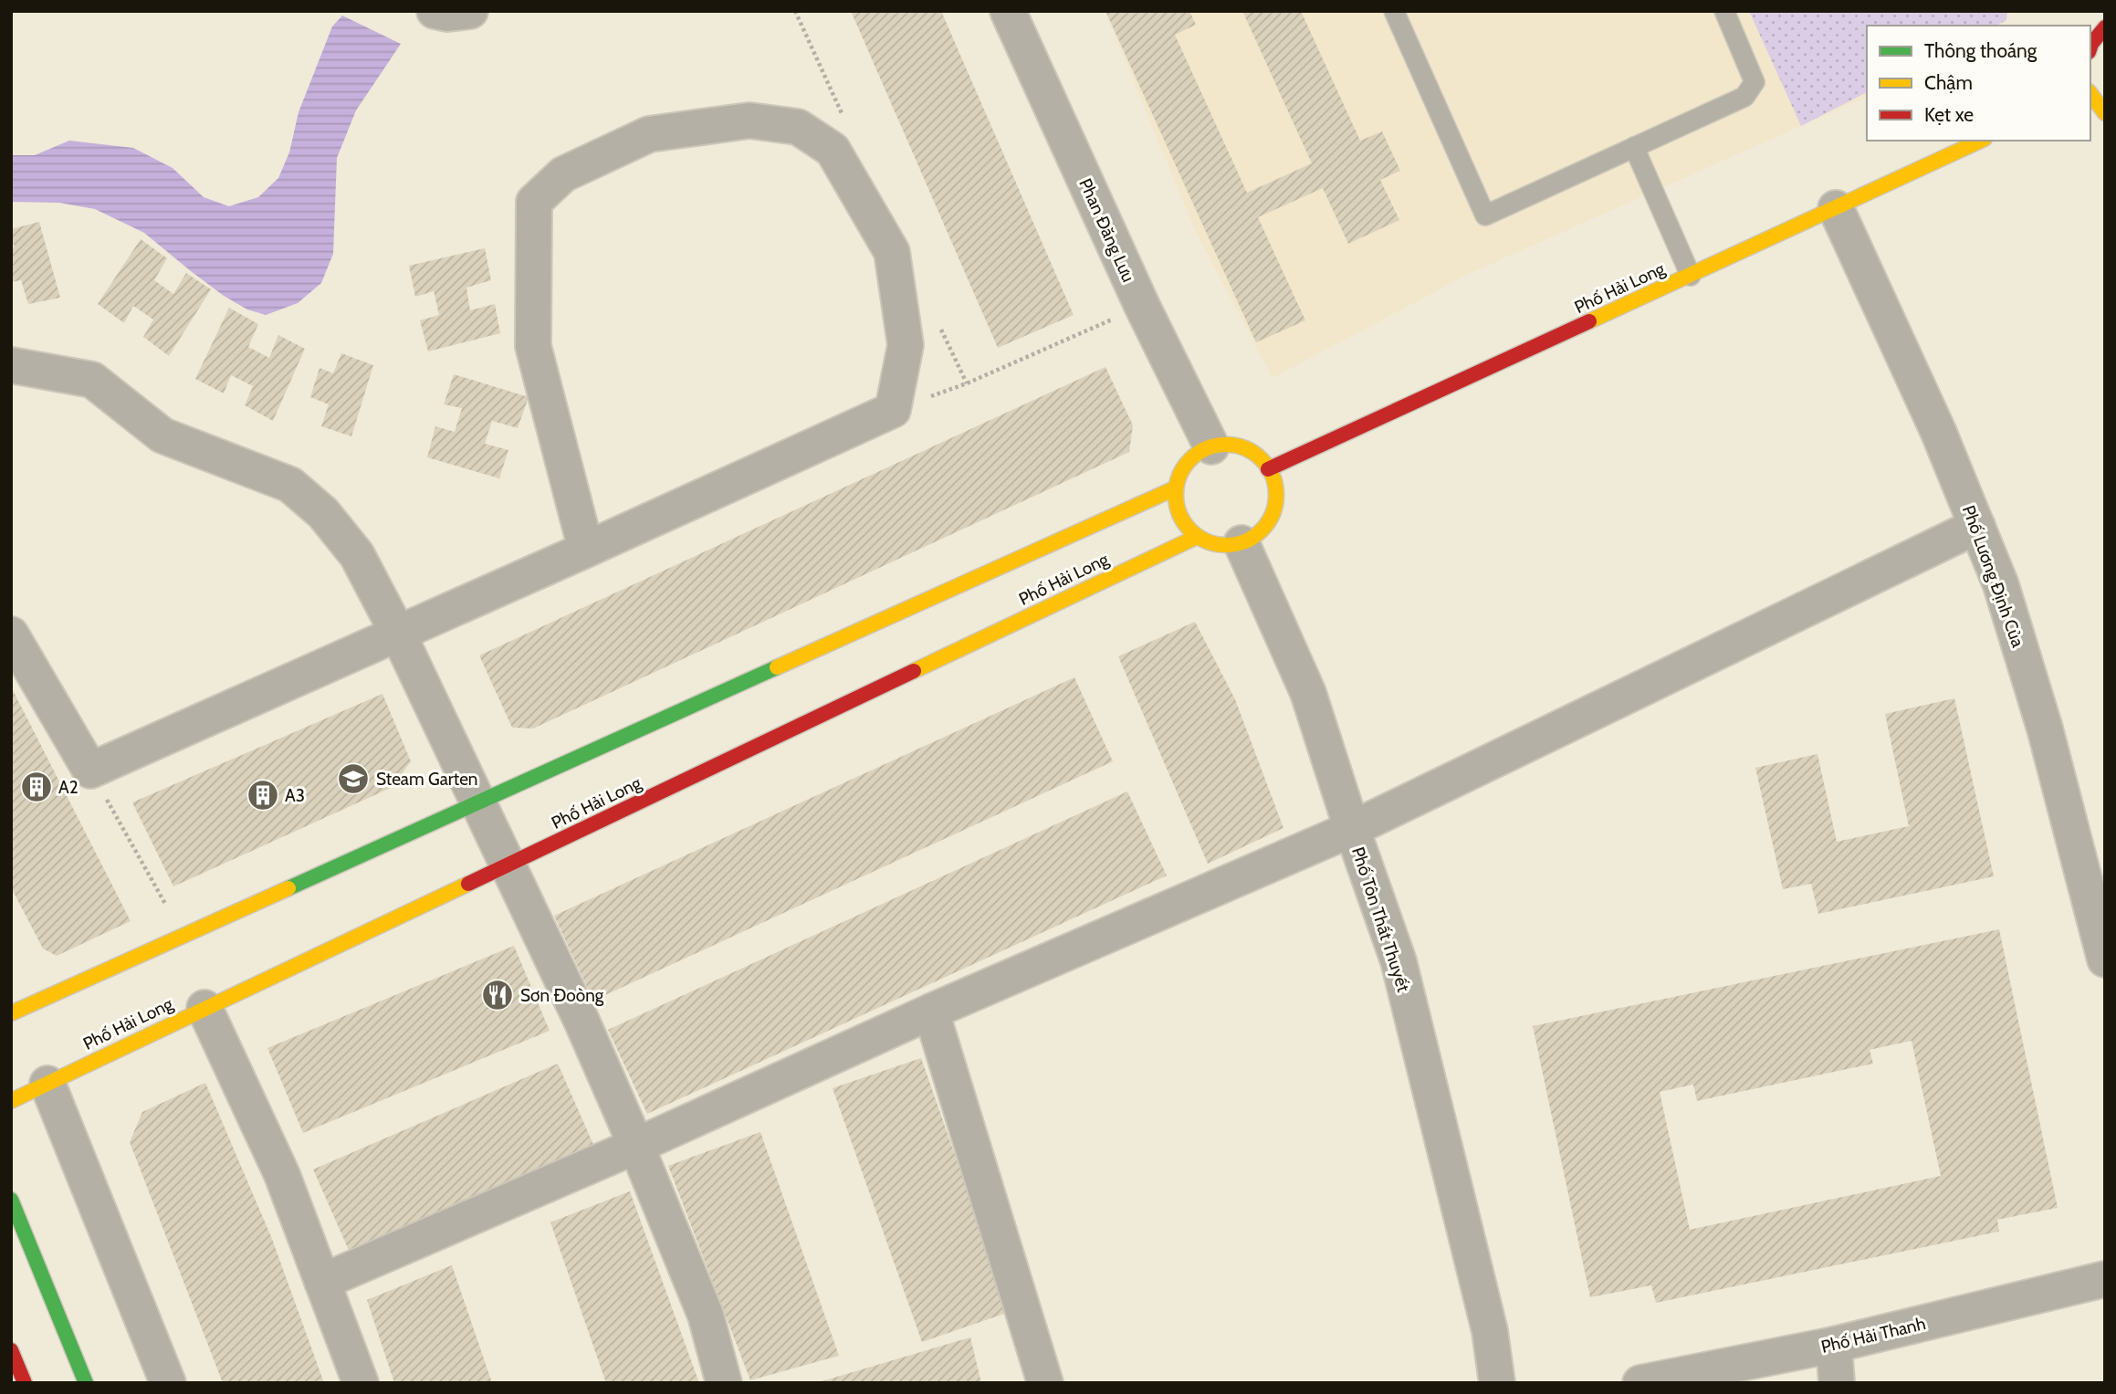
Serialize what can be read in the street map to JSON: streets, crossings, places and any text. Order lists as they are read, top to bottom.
{
  "streets": {
    "street": [
      "Phan Đăng Lưu",
      "Phố Hải Long",
      "Phố Lương Định Của",
      "Phố Tôn Thất Thuyết",
      "Phố Hải Thanh"
    ]
  },
  "crossings": [
    ["Phan Đăng Lưu", "Phố Hải Long"],
    ["Phan Đăng Lưu", "Phố Tôn Thất Thuyết"],
    ["Phố Hải Long", "Phố Lương Định Của"],
    ["Phố Hải Long", "Phố Tôn Thất Thuyết"]
  ],
  "places": {
    "school or university": ["Steam Garten"],
    "building": ["A2", "A3"],
    "restaurant": ["Sơn Đoòng"]
  },
  "legend": ["Thông thoáng", "Chậm", "Kẹt xe"]
}
